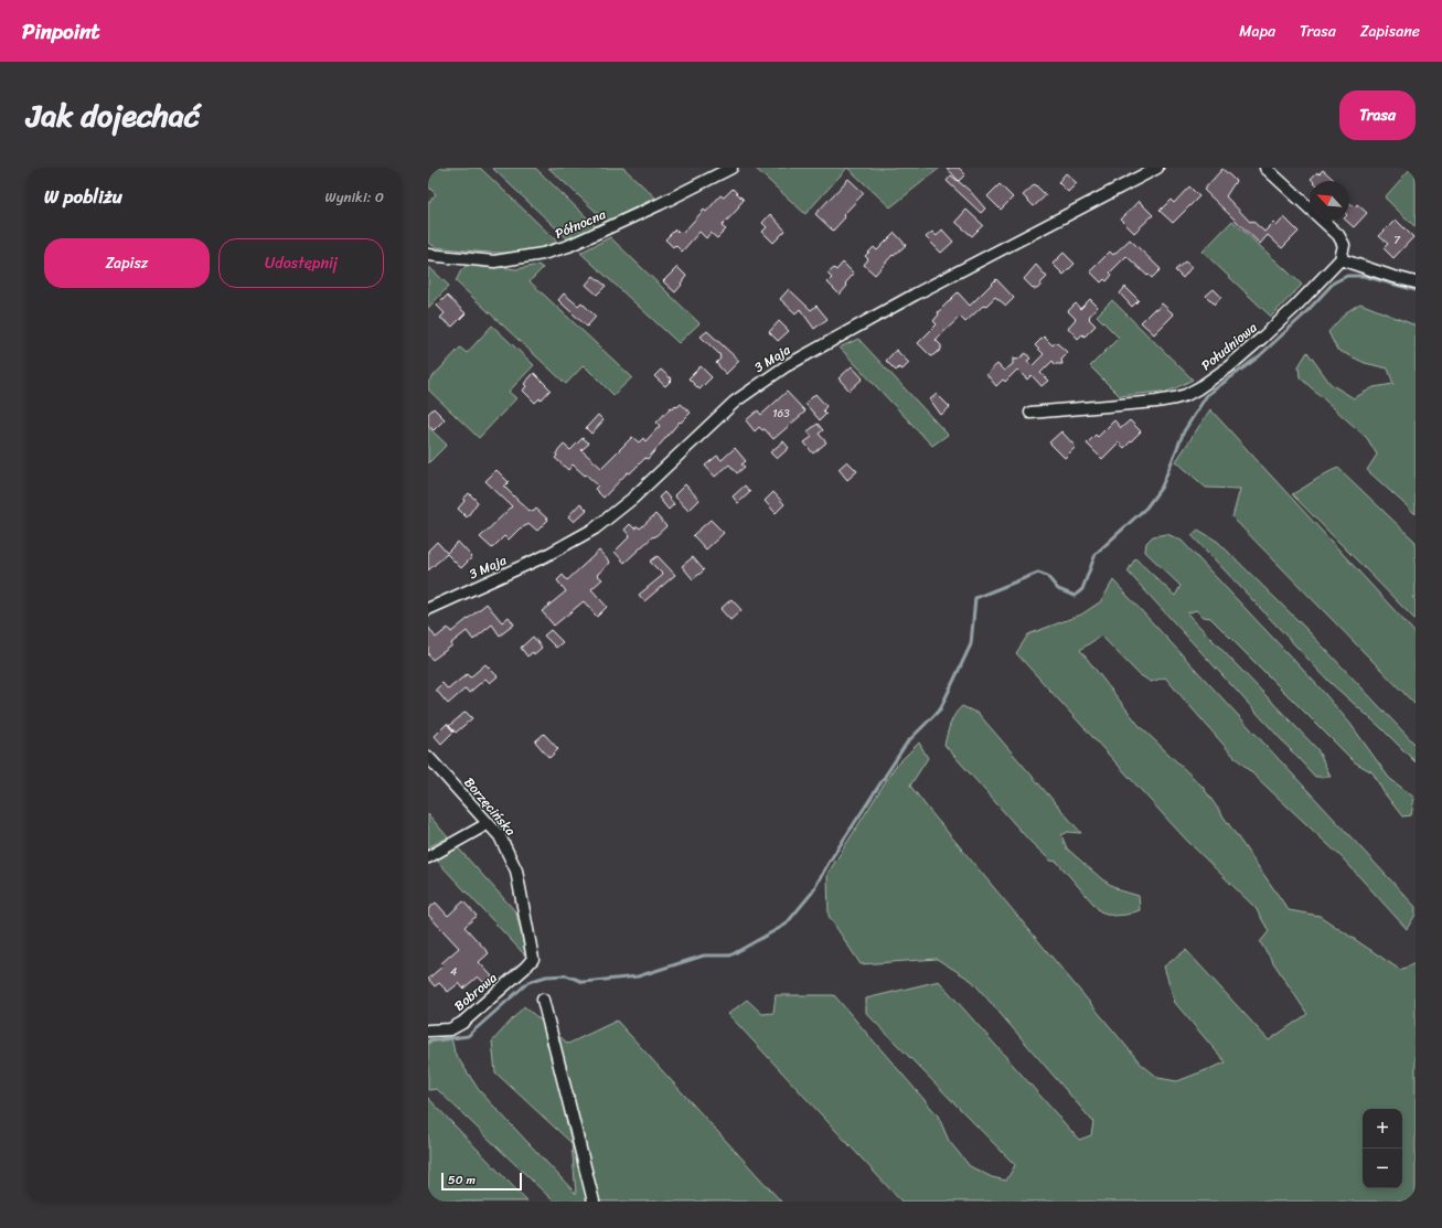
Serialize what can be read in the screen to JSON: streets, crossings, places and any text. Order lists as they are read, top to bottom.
{
  "streets": {
    "street": [
      "Północna",
      "Południowa",
      "3 Maja",
      "Borzęcińska",
      "Bobrowa"
    ]
  },
  "crossings": [
    ["Borzęcińska", "Bobrowa"]
  ],
  "house_numbers": ["7", "163", "4"],
  "scale_bar": "50 m",
  "north": "top left",
  "page": {
    "header": "Pinpoint",
    "nav": ["Mapa", "Trasa", "Zapisane"],
    "title": "Jak dojechać",
    "buttons": [
      "Trasa",
      ["Zapisz", "Udostępnij"]
    ],
    "heading": ["W pobliżu", "Wyniki: 0"],
    "map_buttons": ["+", "−"],
    "scale": "50 m"
  }
}
